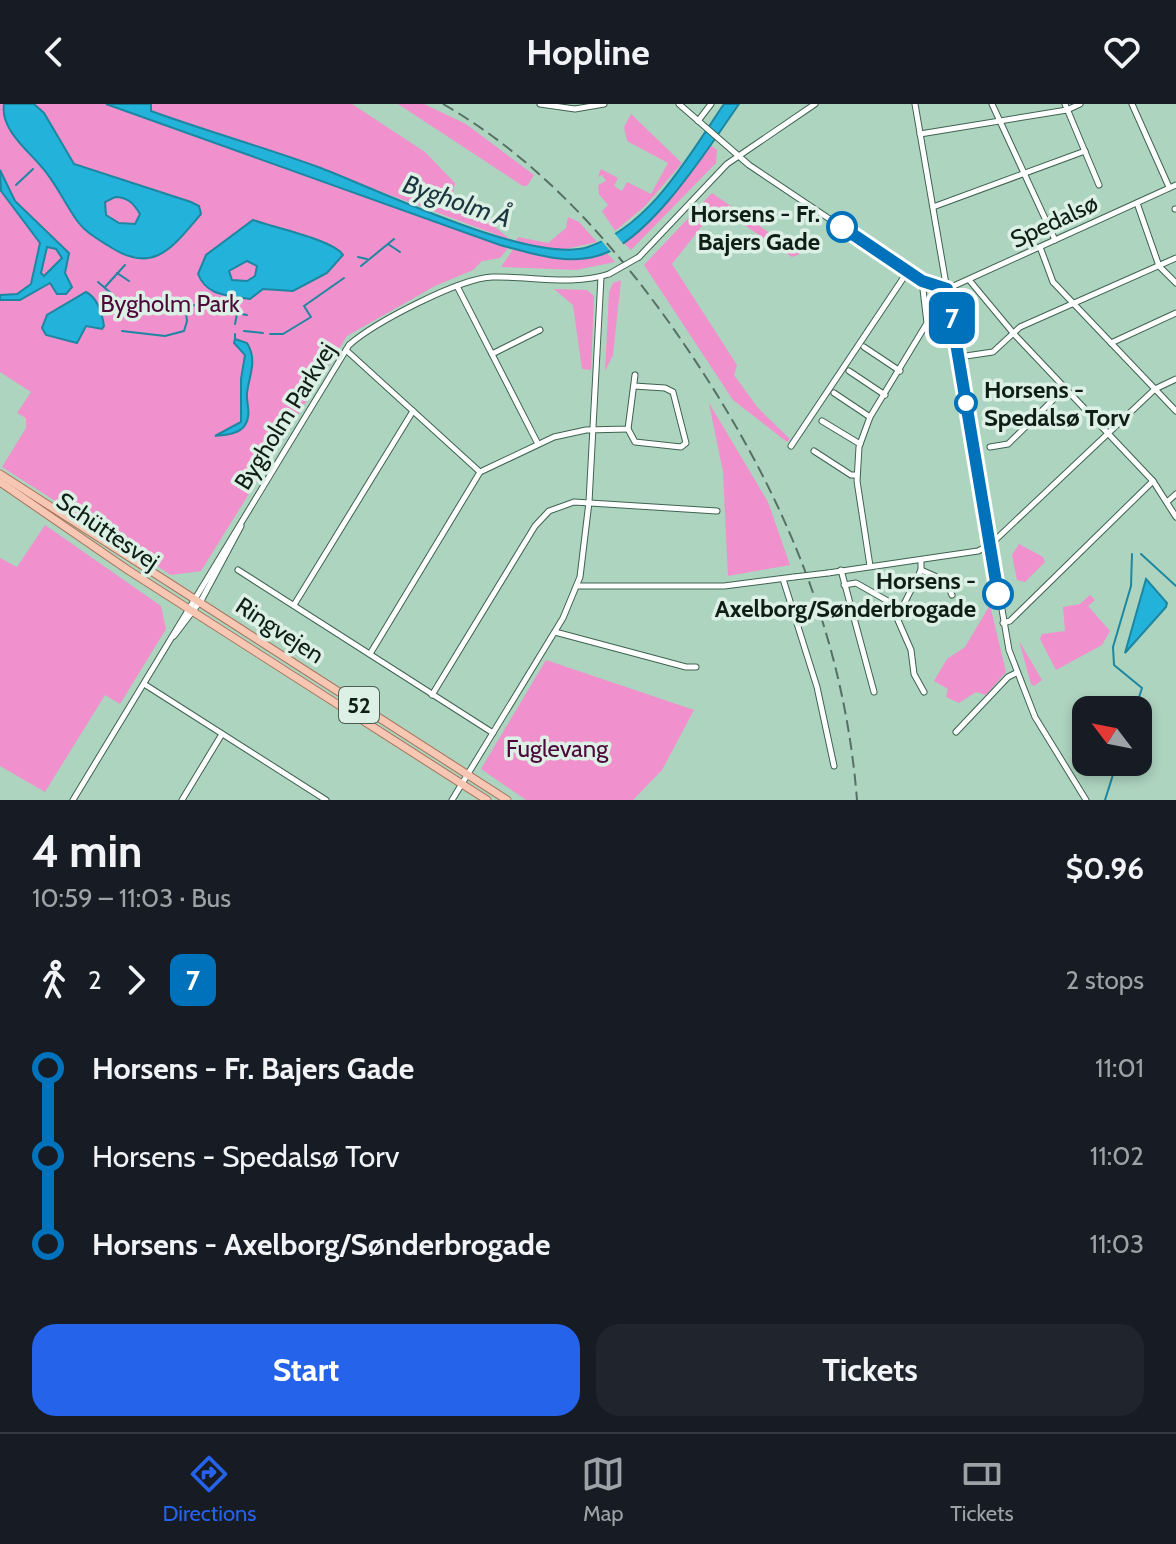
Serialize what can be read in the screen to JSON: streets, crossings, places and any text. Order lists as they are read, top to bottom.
{
  "streets": {
    "main road": ["Schüttesvej", "Ringvejen", "52"],
    "street": ["Spedalsø", "Bygholm Parkvej"]
  },
  "crossings": [
    ["Bygholm Parkvej", "Schüttesvej"],
    ["Bygholm Parkvej", "Ringvejen"],
    ["Schüttesvej", "Ringvejen"]
  ],
  "water": ["Bygholm Å"],
  "parks": ["Bygholm Park", "Fuglevang"],
  "places": ["Horsens - Fr. Bajers Gade", "Horsens - Spedalsø Torv", "Horsens - Axelborg/Sønderbrogade"],
  "lines": ["bus line 7"],
  "north": "top left",
  "page": {
    "header": "Hopline",
    "on_map": "7",
    "heading": ["4 min", "10:59 – 11:03 · Bus", "$0.96"],
    "legs": ["2", "7", "2 stops"],
    "list": [
      {
        "name": "Horsens - Fr. Bajers Gade",
        "value": "11:01"
      },
      {
        "name": "Horsens - Spedalsø Torv",
        "value": "11:02"
      },
      {
        "name": "Horsens - Axelborg/Sønderbrogade",
        "value": "11:03"
      }
    ],
    "buttons": ["Start", "Tickets"],
    "tabs": ["Directions", "Map", "Tickets"]
  }
}
